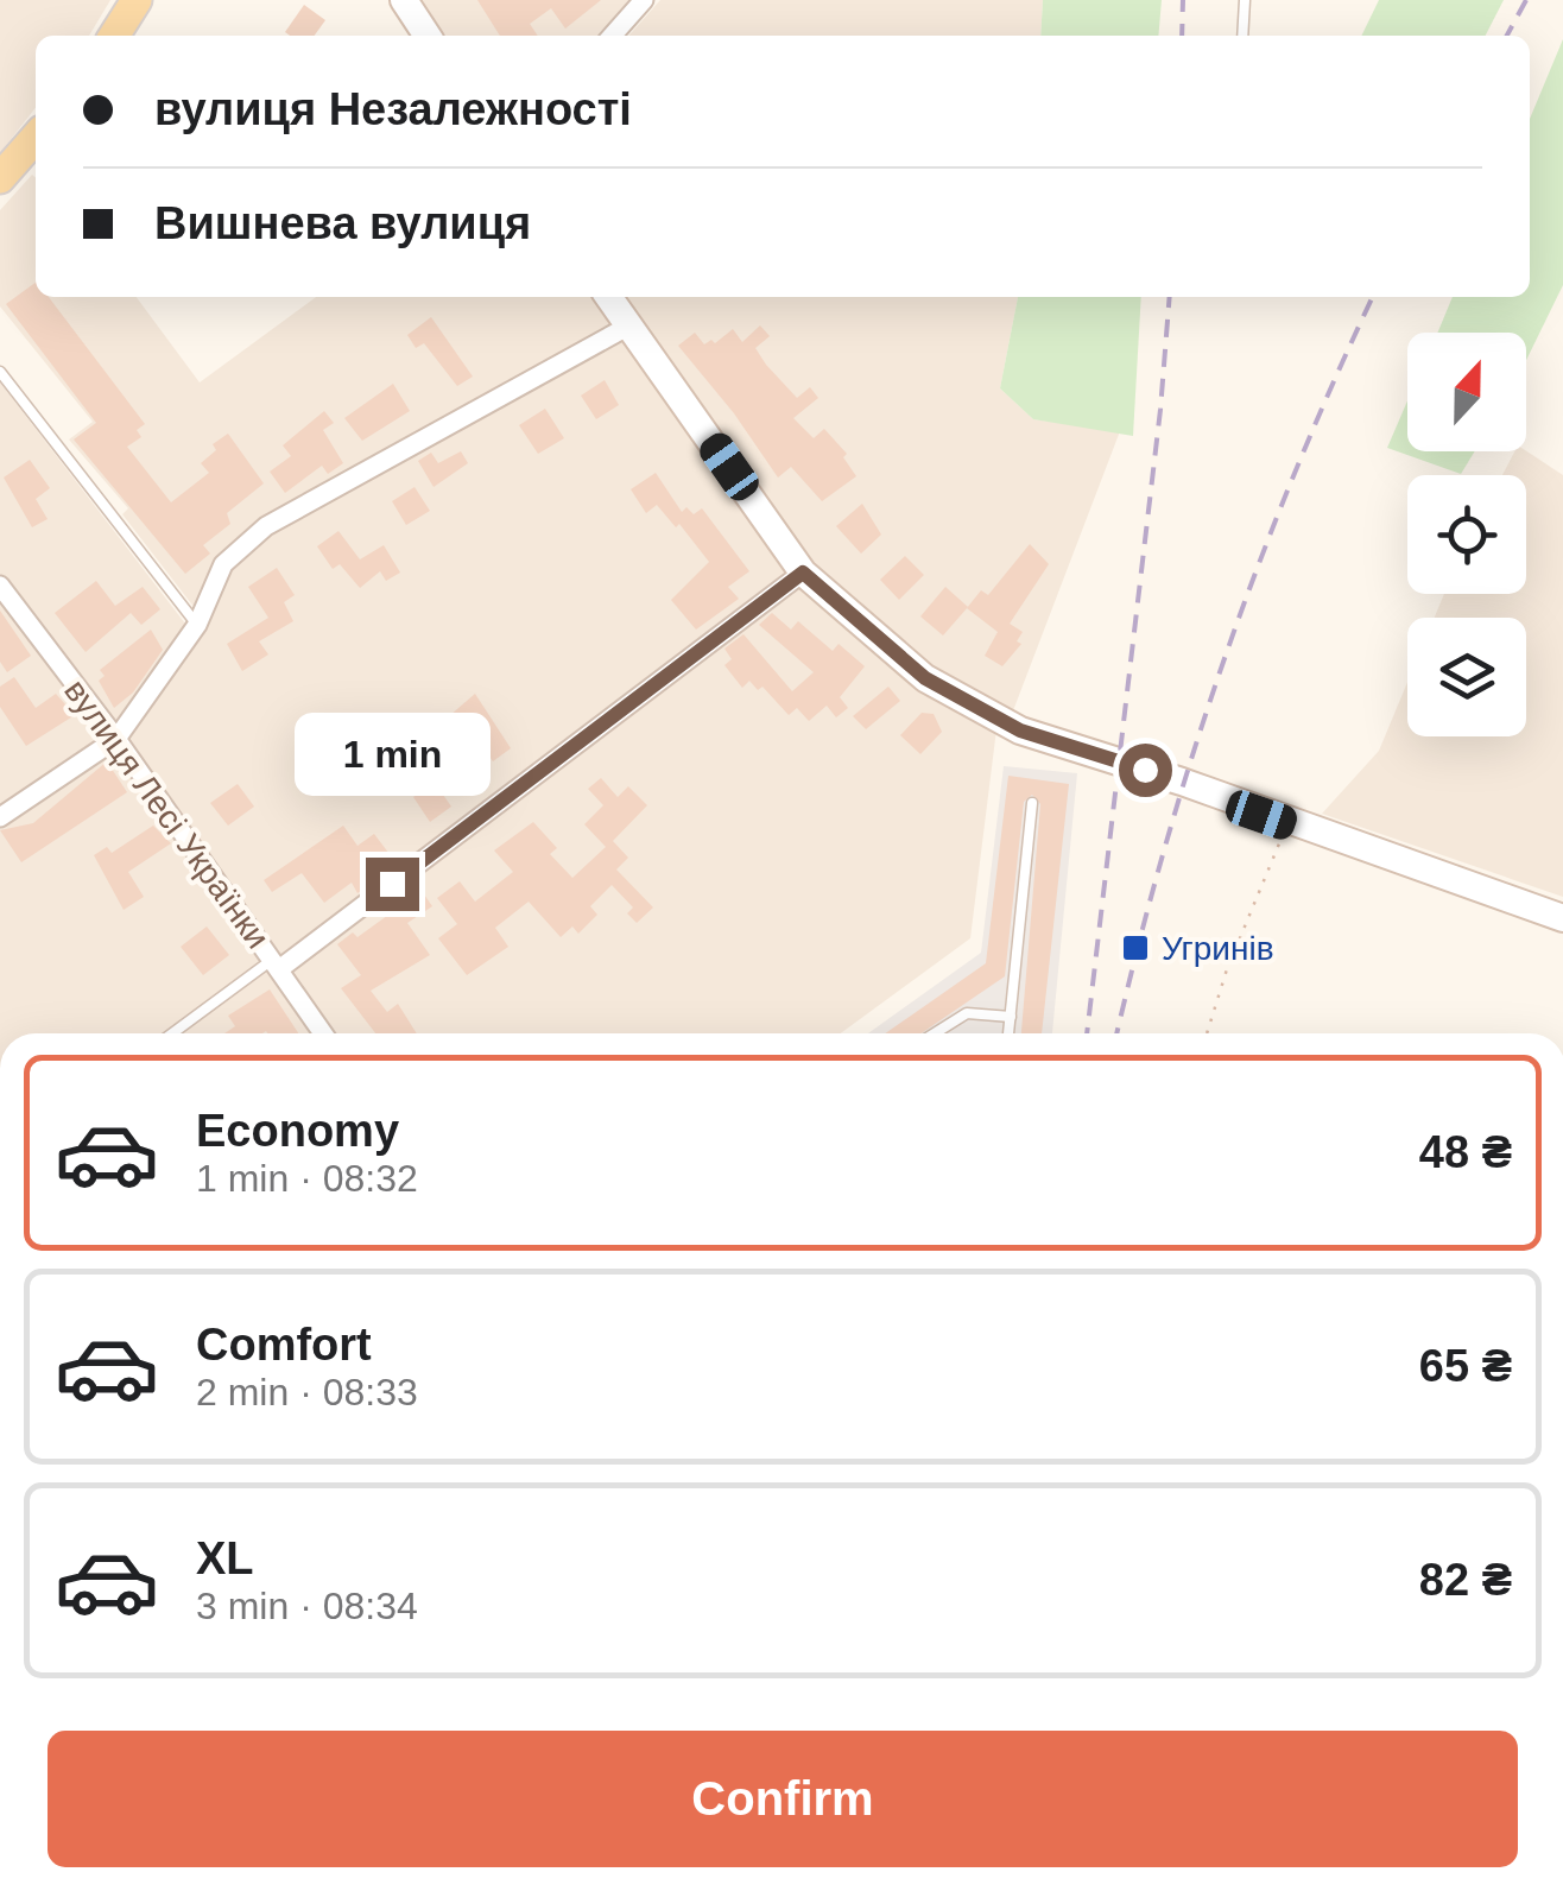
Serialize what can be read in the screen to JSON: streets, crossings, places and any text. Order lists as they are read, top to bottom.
{
  "streets": {
    "street": ["вулиця Лесі Українки"]
  },
  "places": {
    "transit": ["Угринів"]
  },
  "north": "top",
  "page": {
    "banner": ["вулиця Незалежності", "Вишнева вулиця"],
    "bubble": "1 min",
    "list": [
      {
        "name": "Economy",
        "note": "1 min · 08:32",
        "value": "48 ₴"
      },
      {
        "name": "Comfort",
        "note": "2 min · 08:33",
        "value": "65 ₴"
      },
      {
        "name": "XL",
        "note": "3 min · 08:34",
        "value": "82 ₴"
      }
    ],
    "buttons": "Confirm"
  }
}
